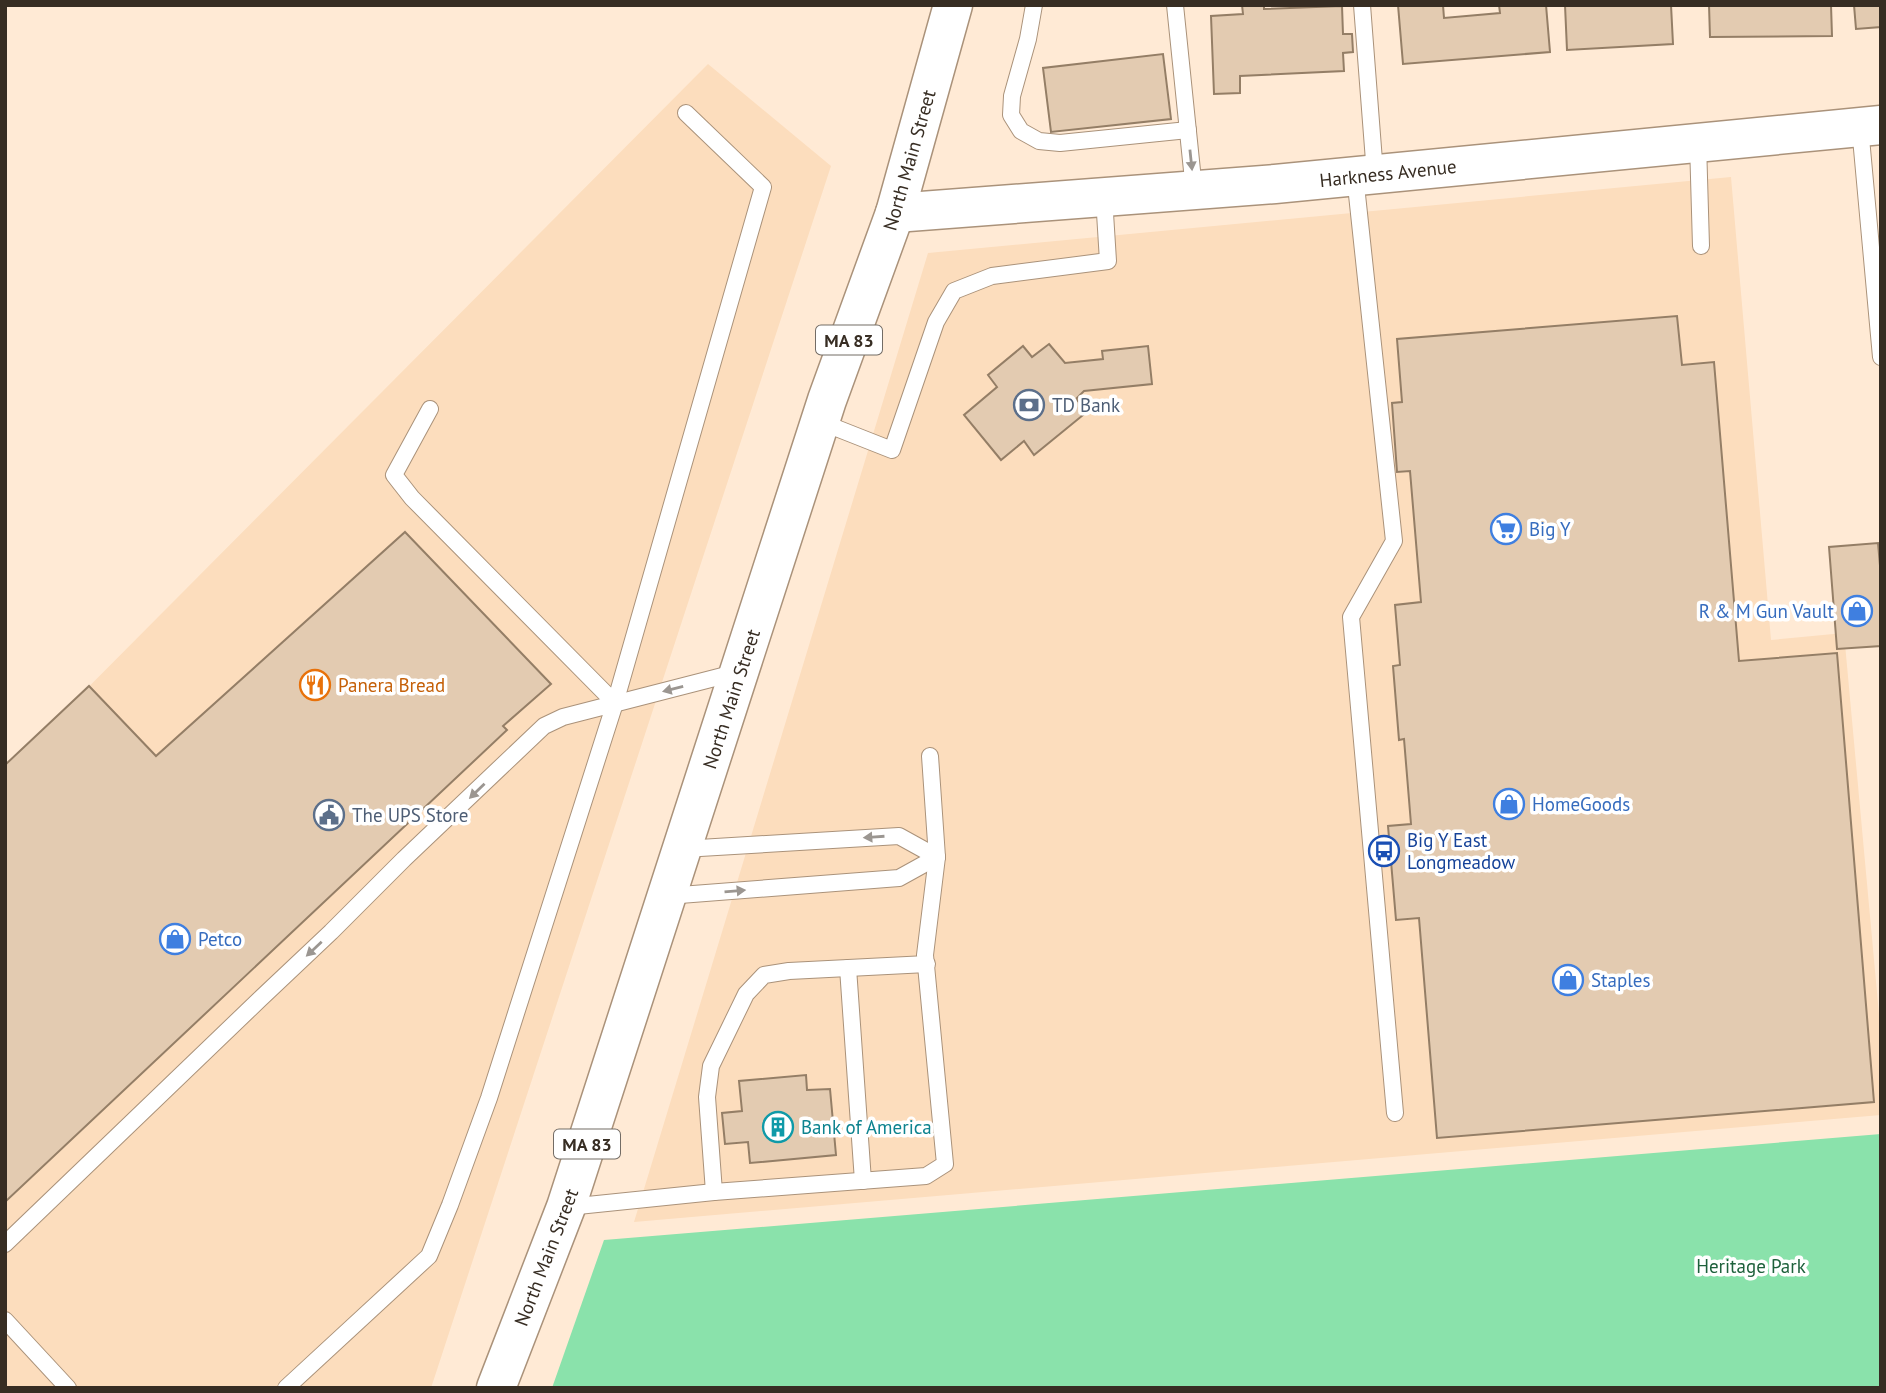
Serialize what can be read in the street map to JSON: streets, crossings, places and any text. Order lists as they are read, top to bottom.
{
  "streets": {
    "main road": ["North Main Street", "Harkness Avenue", "MA 83"]
  },
  "crossings": [
    ["North Main Street", "Harkness Avenue"]
  ],
  "parks": ["Heritage Park"],
  "places": {
    "bank": ["TD Bank"],
    "supermarket": ["Big Y"],
    "shop": [
      "R & M Gun Vault",
      "HomeGoods",
      "Petco",
      "Staples"
    ],
    "restaurant": ["Panera Bread"],
    "public building": ["The UPS Store"],
    "bus stop": ["Big Y East Longmeadow"],
    "building": ["Bank of America"]
  }
}
